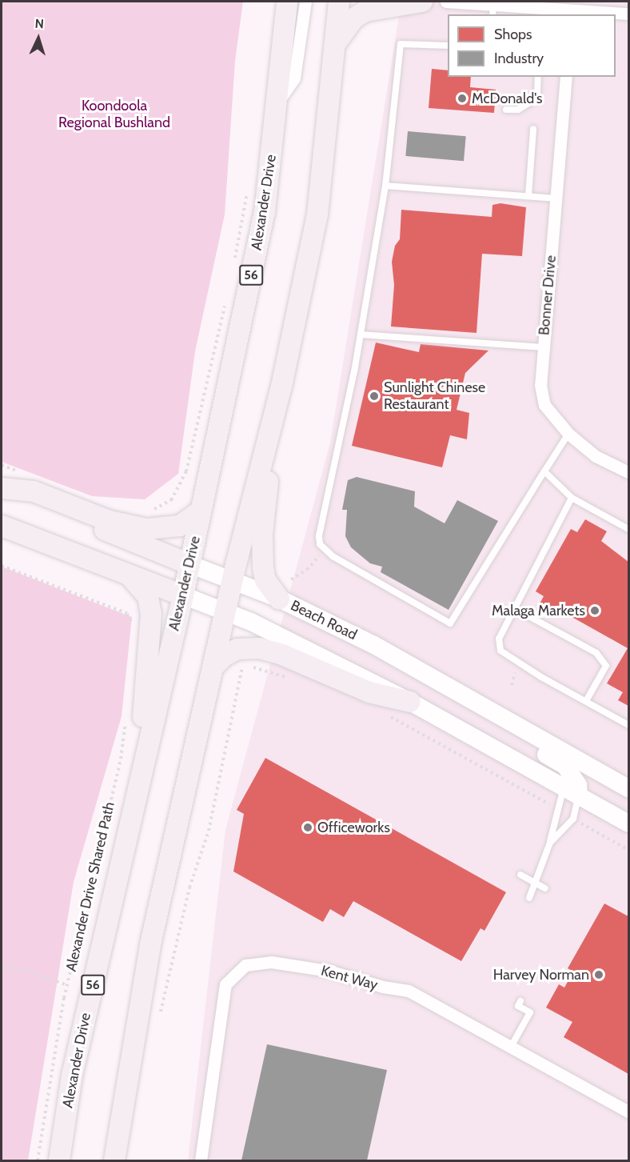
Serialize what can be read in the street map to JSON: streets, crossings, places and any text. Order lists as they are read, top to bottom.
{
  "streets": {
    "main road": ["Alexander Drive", "56", "Beach Road"],
    "street": ["Bonner Drive", "Kent Way"],
    "path": ["Alexander Drive Shared Path"]
  },
  "crossings": [
    ["Alexander Drive", "Beach Road"]
  ],
  "parks": ["Koondoola Regional Bushland"],
  "places": [
    "McDonald's",
    "Sunlight Chinese Restaurant",
    "Malaga Markets",
    "Officeworks",
    "Harvey Norman"
  ],
  "legend": ["Shops", "Industry"],
  "north": "top"
}
